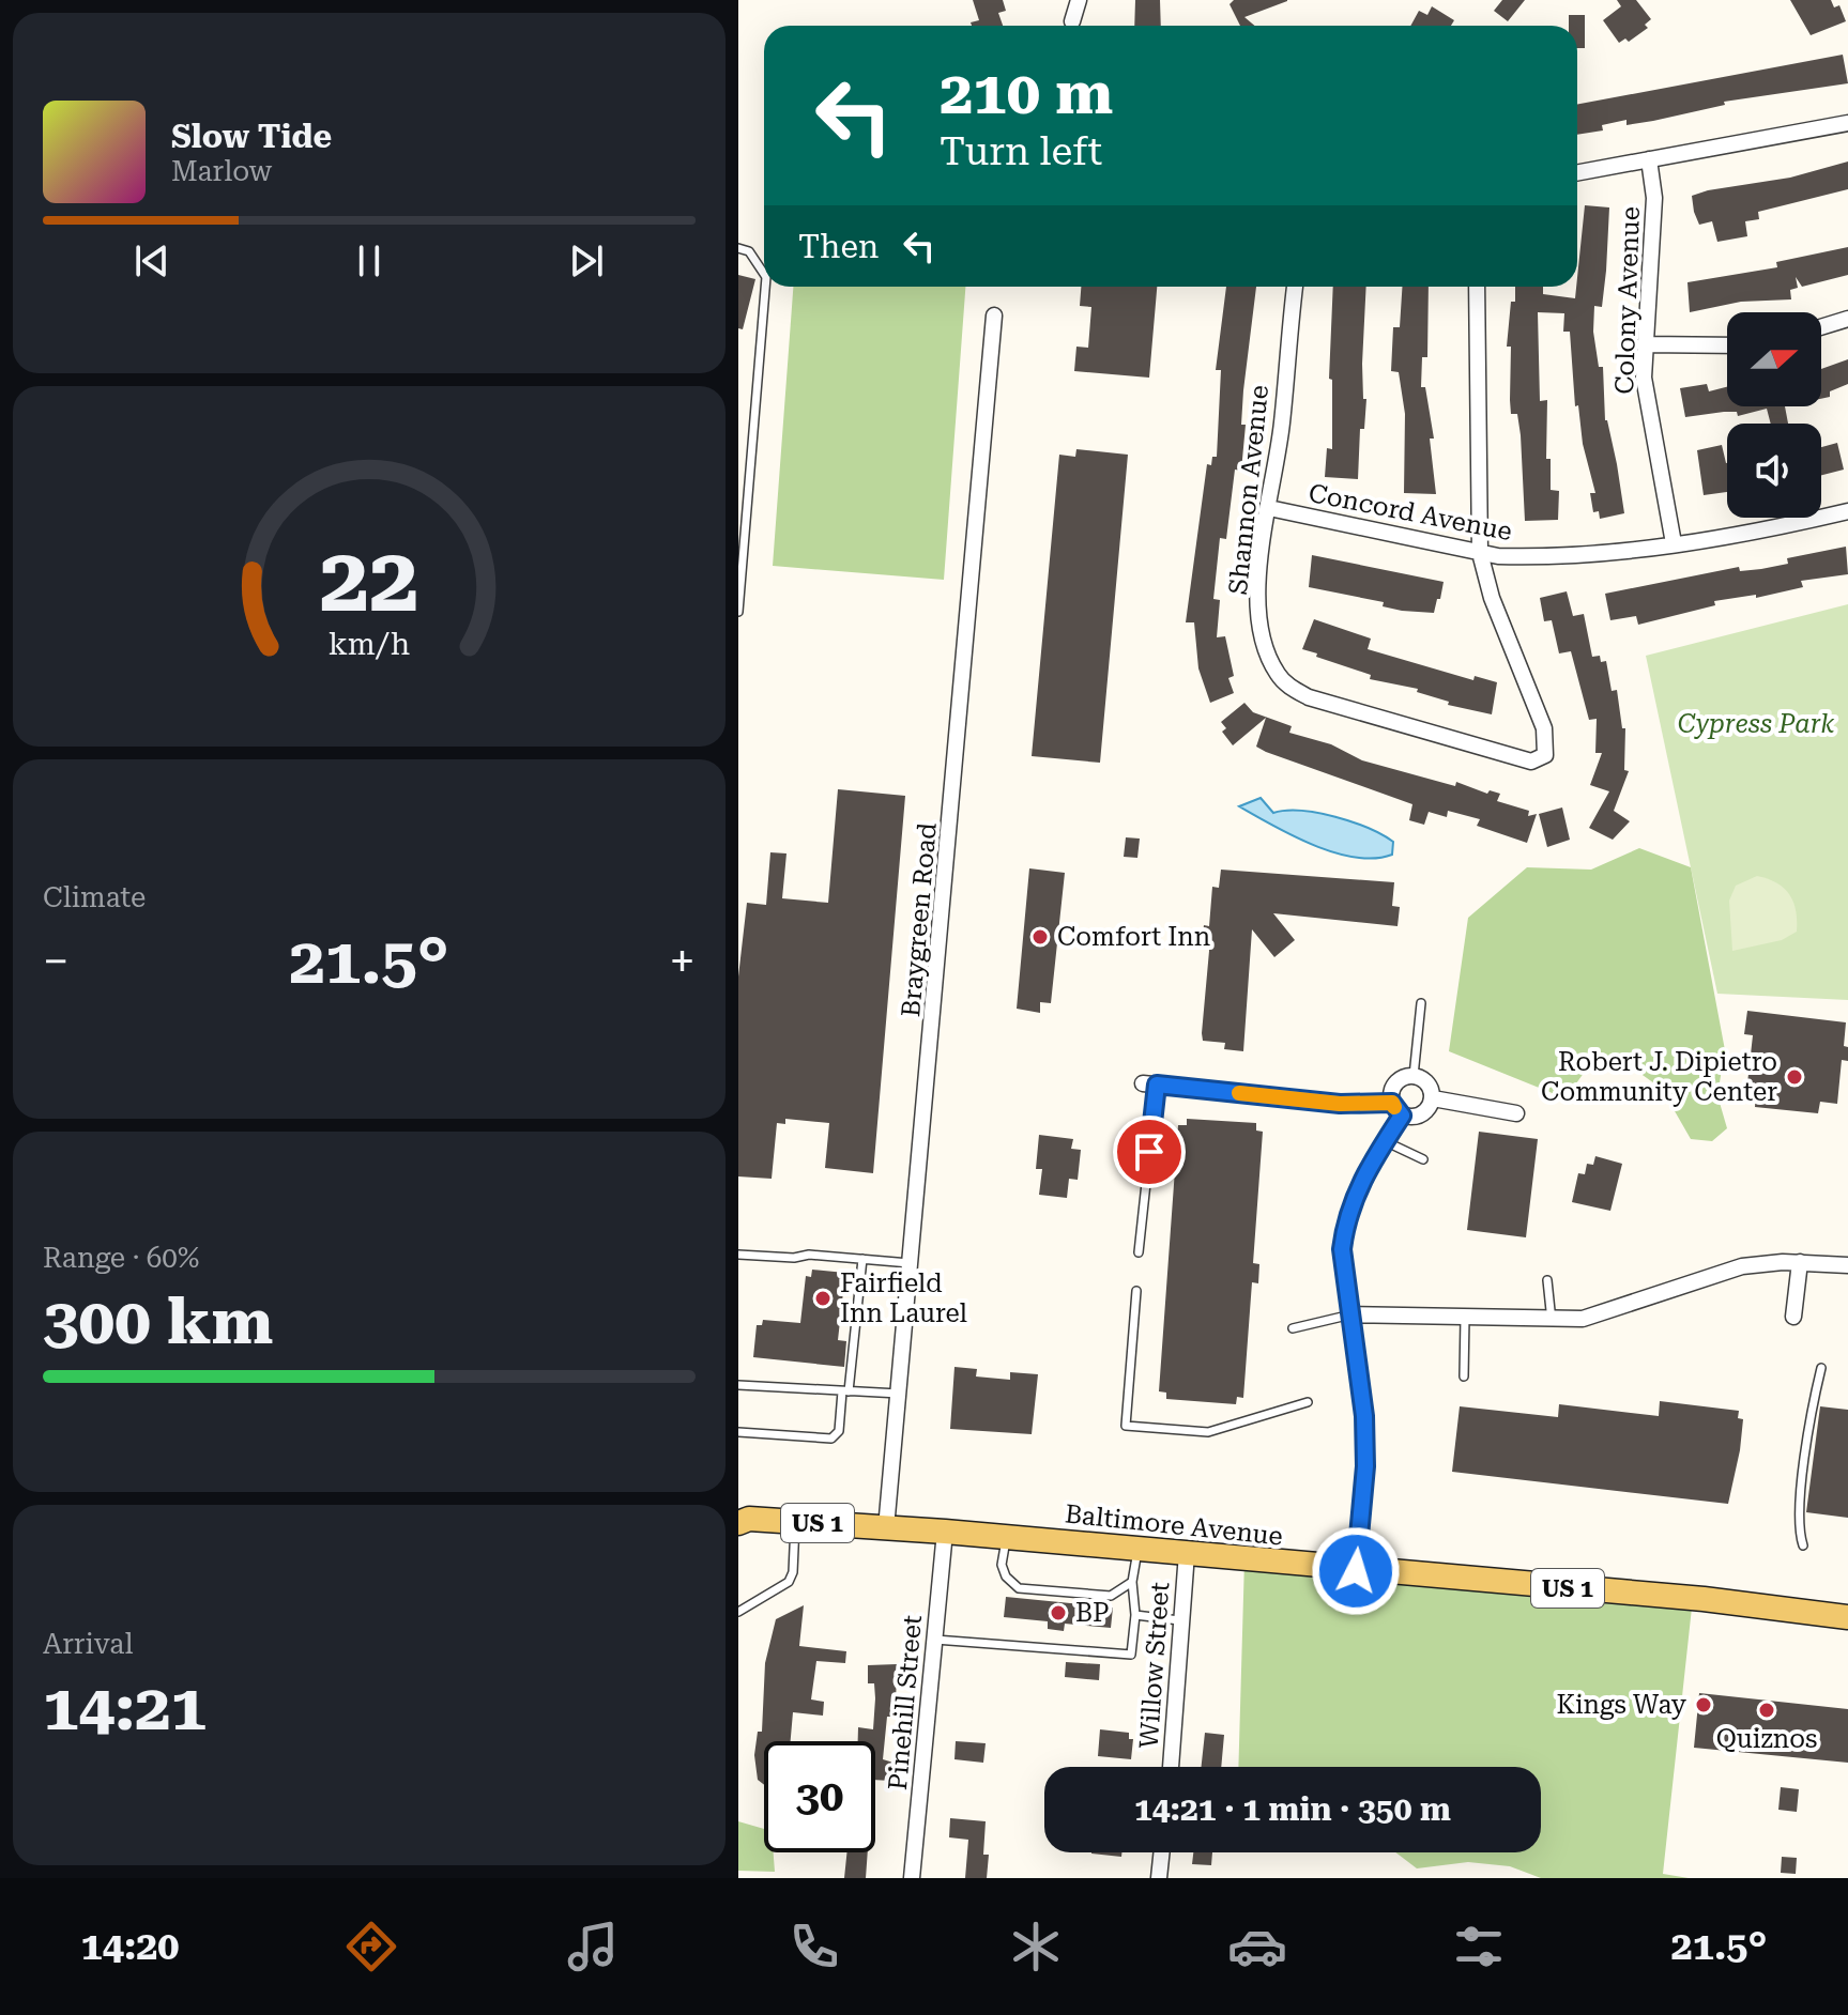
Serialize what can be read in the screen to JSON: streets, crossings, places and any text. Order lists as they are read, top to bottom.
{
  "streets": {
    "main road": ["US 1", "Baltimore Avenue"],
    "street": [
      "Colony Avenue",
      "Shannon Avenue",
      "Concord Avenue",
      "Braygreen Road",
      "Willow Street",
      "Pinehill Street"
    ]
  },
  "crossings": [
    ["Colony Avenue", "Concord Avenue"],
    ["Shannon Avenue", "Concord Avenue"],
    ["Braygreen Road", "Baltimore Avenue"],
    ["Baltimore Avenue", "Willow Street"],
    ["Baltimore Avenue", "Pinehill Street"]
  ],
  "parks": ["Cypress Park"],
  "places": [
    "Comfort Inn",
    "Robert J. Dipietro Community Center",
    "Fairfield Inn Laurel",
    "BP",
    "Kings Way",
    "Quiznos"
  ],
  "north": "right",
  "page": {
    "turn": ["210 m", "Turn left"],
    "song": ["Slow Tide", "Marlow"],
    "then": "Then",
    "tile": [
      "Climate",
      ["Range · 60%", "300 km"],
      ["Arrival", "14:21"]
    ],
    "heat": ["−", "21.5°", "+"],
    "limit": "30",
    "trip": "14:21 · 1 min · 350 m",
    "tabs": ["14:20", "21.5°"],
    "gauge": ["22", "km/h"]
  }
}
